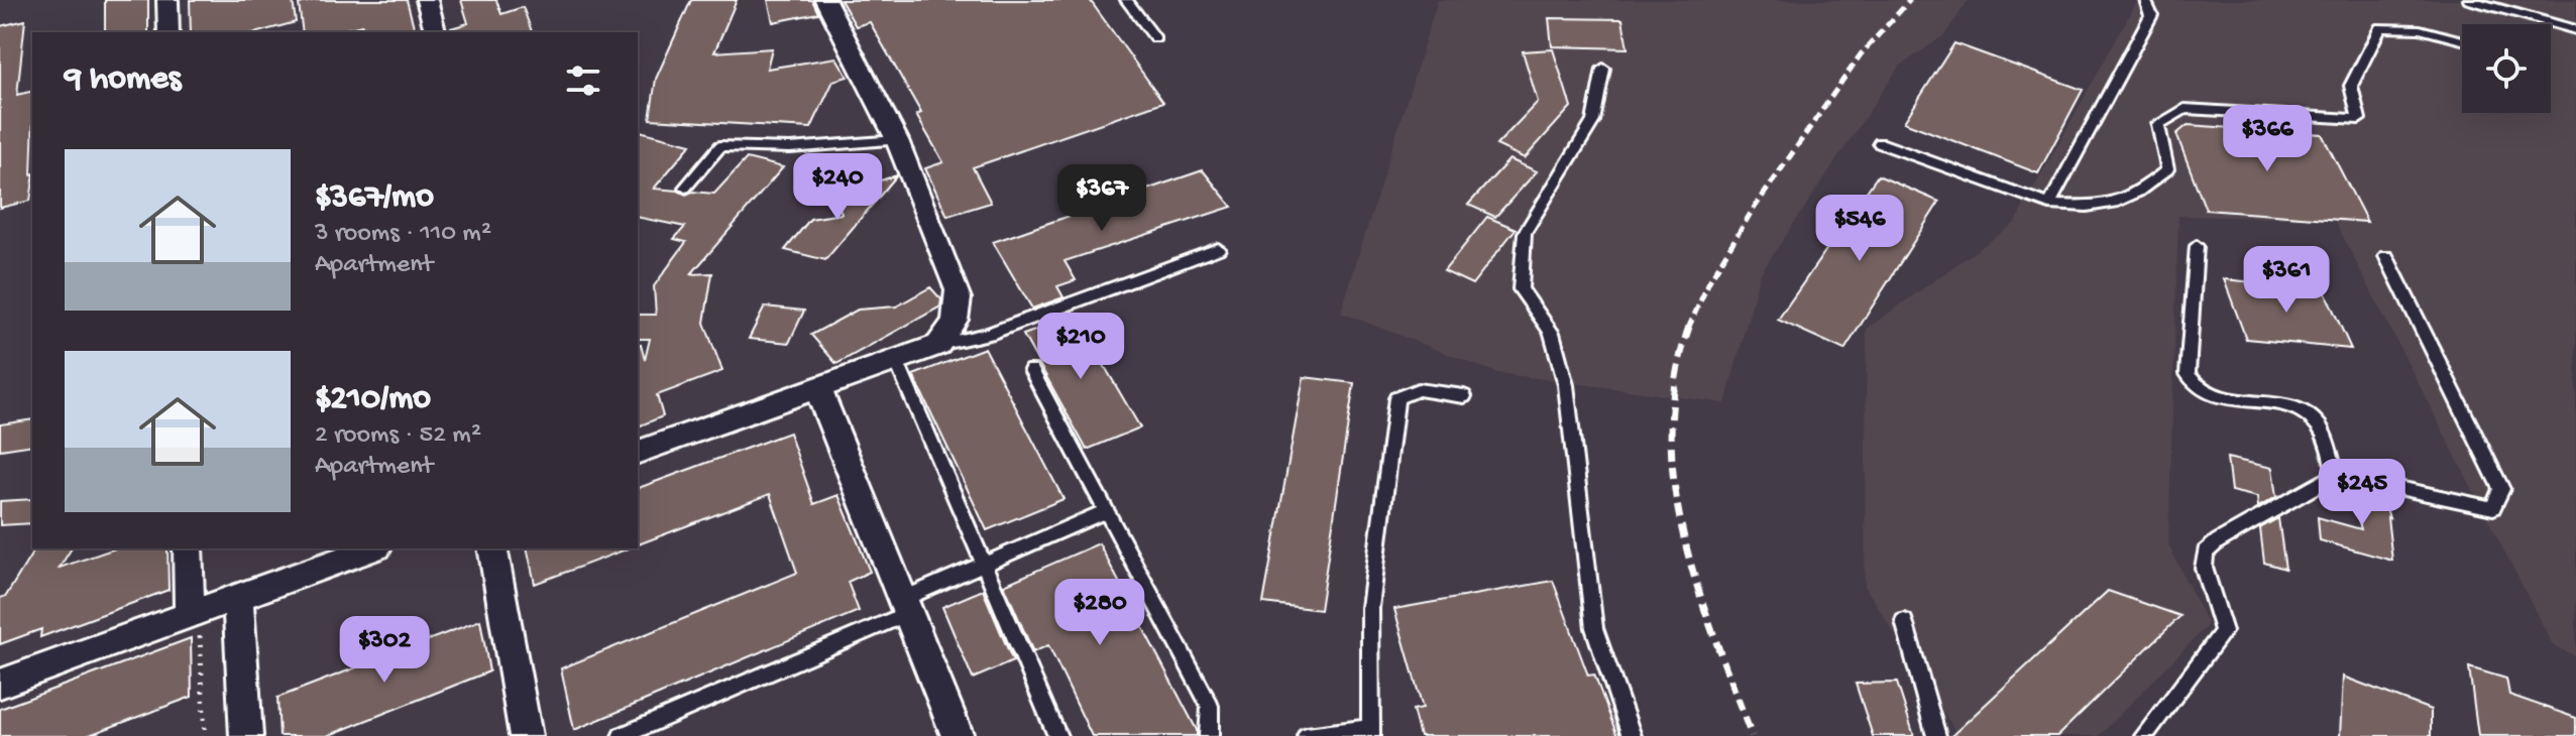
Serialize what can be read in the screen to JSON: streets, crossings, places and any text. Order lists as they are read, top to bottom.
{
  "page": {
    "heading": "9 homes",
    "price": [
      "$366",
      "$240",
      "$367",
      "$546",
      "$361",
      "$210",
      "$245",
      "$280",
      "$302"
    ],
    "list": [
      {
        "name": "$367/mo",
        "note": "3 rooms · 110 m² · Apartment"
      },
      {
        "name": "$210/mo",
        "note": "2 rooms · 52 m² · Apartment"
      }
    ]
  }
}
